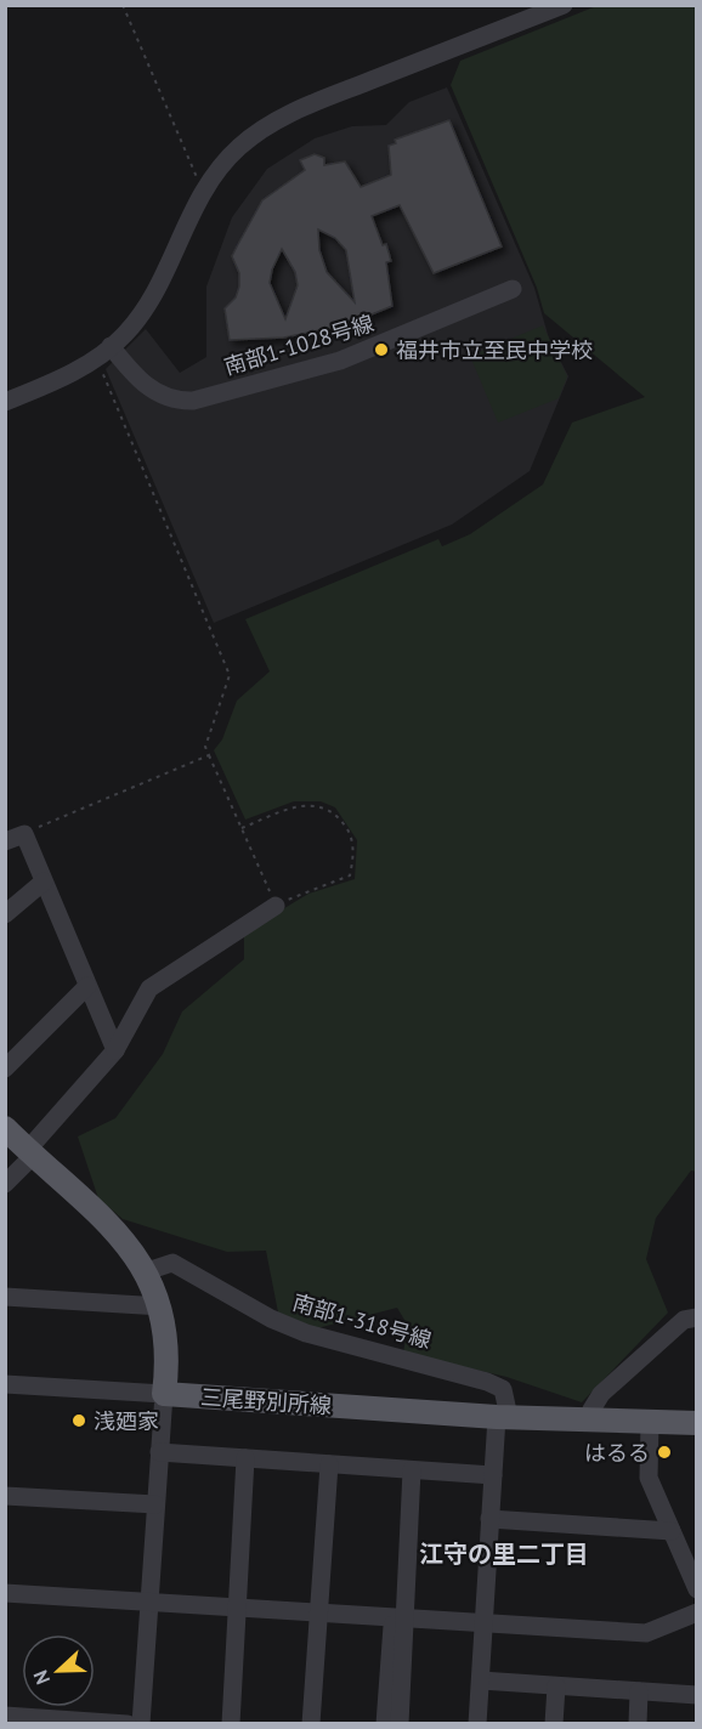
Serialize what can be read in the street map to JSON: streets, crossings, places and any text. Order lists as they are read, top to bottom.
{
  "streets": {
    "main road": ["三尾野別所線"],
    "street": ["南部1-1028号線", "南部1-318号線"]
  },
  "crossings": [
    ["南部1-318号線", "三尾野別所線"]
  ],
  "districts": ["江守の里二丁目"],
  "places": ["福井市立至民中学校", "浅廼家", "はるる"],
  "north": "left"
}
